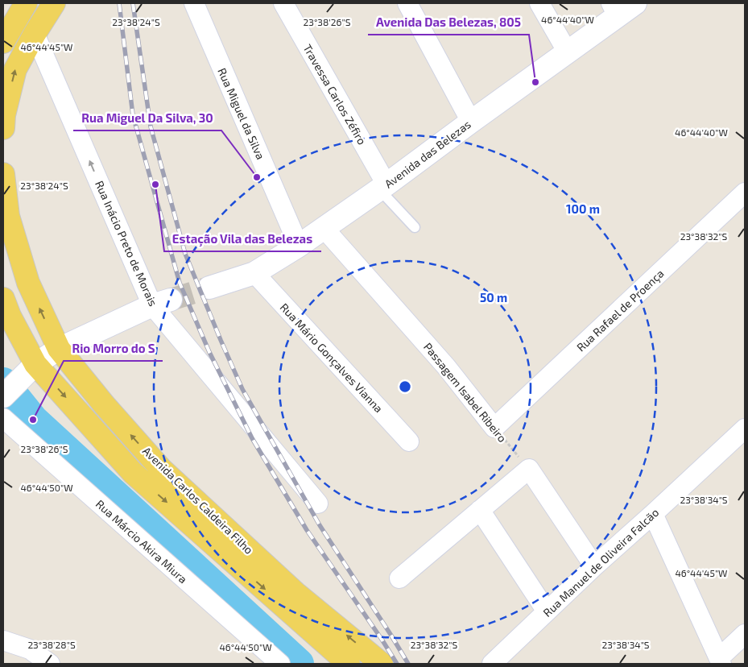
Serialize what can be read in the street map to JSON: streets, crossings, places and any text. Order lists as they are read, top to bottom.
{
  "streets": {
    "main road": ["Avenida Carlos Caldeira Filho"],
    "street": [
      "Travessa Carlos Zéfiro",
      "Rua Miguel da Silva",
      "Avenida das Belezas",
      "Rua Inácio Preto de Morais",
      "Rua Rafael de Proença",
      "Rua Mário Gonçalves Vianna",
      "Passagem Isabel Ribeiro",
      "Rua Márcio Akira Miura",
      "Rua Manuel de Oliveira Falcão"
    ]
  },
  "crossings": [
    ["Travessa Carlos Zéfiro", "Avenida das Belezas"],
    ["Rua Miguel da Silva", "Avenida das Belezas"],
    ["Avenida das Belezas", "Rua Mário Gonçalves Vianna"],
    ["Avenida das Belezas", "Passagem Isabel Ribeiro"],
    ["Rua Rafael de Proença", "Passagem Isabel Ribeiro"]
  ],
  "one_way": ["Rua Inácio Preto de Morais"],
  "places": [
    "Avenida Das Belezas, 805",
    "Rua Miguel Da Silva, 30",
    "Estação Vila das Belezas",
    "Rio Morro do S"
  ],
  "coordinates": [
    "46°44'40\"W",
    "23°38'24\"S",
    "23°38'26\"S",
    "46°44'45\"W",
    "23°38'32\"S",
    "46°44'50\"W",
    "23°38'34\"S",
    "23°38'28\"S"
  ],
  "rings": ["100 m", "50 m"]
}
